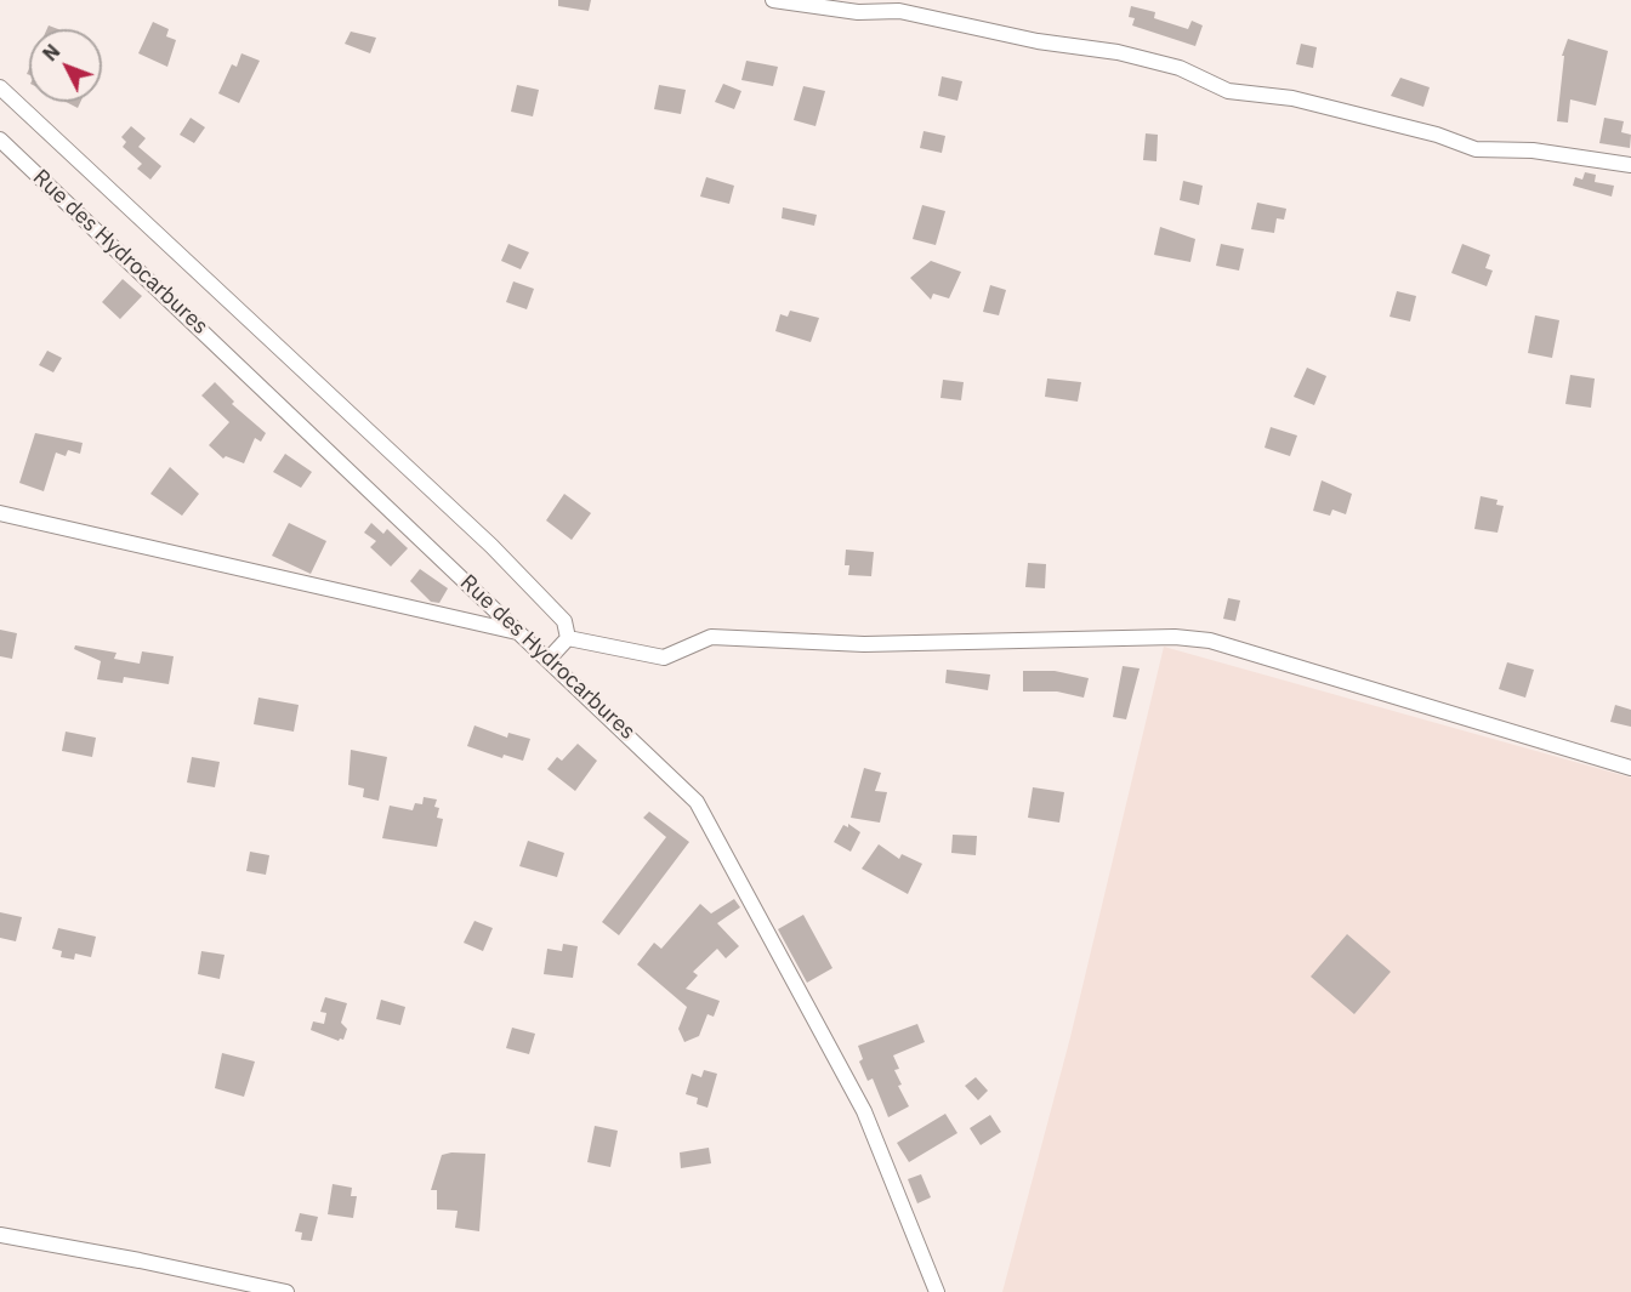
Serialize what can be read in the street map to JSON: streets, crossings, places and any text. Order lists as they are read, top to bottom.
{
  "streets": {
    "street": ["Rue des Hydrocarbures"]
  },
  "north": "top left"
}
